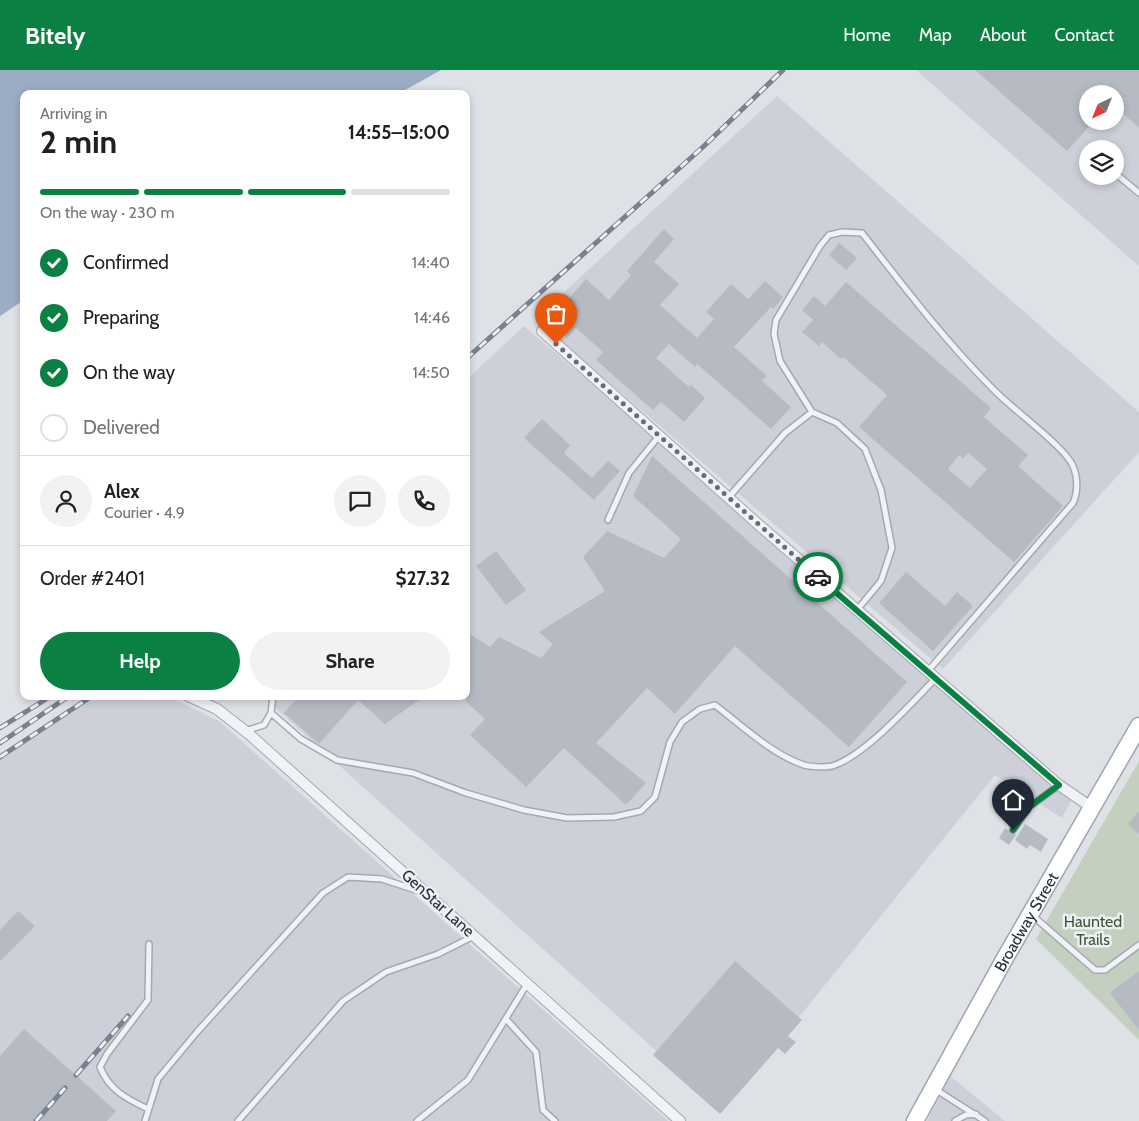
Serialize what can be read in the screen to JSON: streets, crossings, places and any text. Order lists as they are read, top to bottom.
{
  "streets": {
    "main road": ["Broadway Street"],
    "street": ["GenStar Lane"]
  },
  "parks": ["Haunted Trails"],
  "north": "bottom left",
  "page": {
    "header": "Bitely",
    "nav": [
      "Home",
      "Map",
      "About",
      "Contact"
    ],
    "heading": ["2 min", "Arriving in", "14:55–15:00"],
    "panel": [
      "Alex",
      "Courier · 4.9",
      "Order #2401",
      "$27.32"
    ],
    "bar": "On the way · 230 m",
    "list": [
      ["Confirmed", "14:40"],
      ["Preparing", "14:46"],
      ["On the way", "14:50"],
      "Delivered"
    ],
    "buttons": ["Help", "Share"]
  }
}
